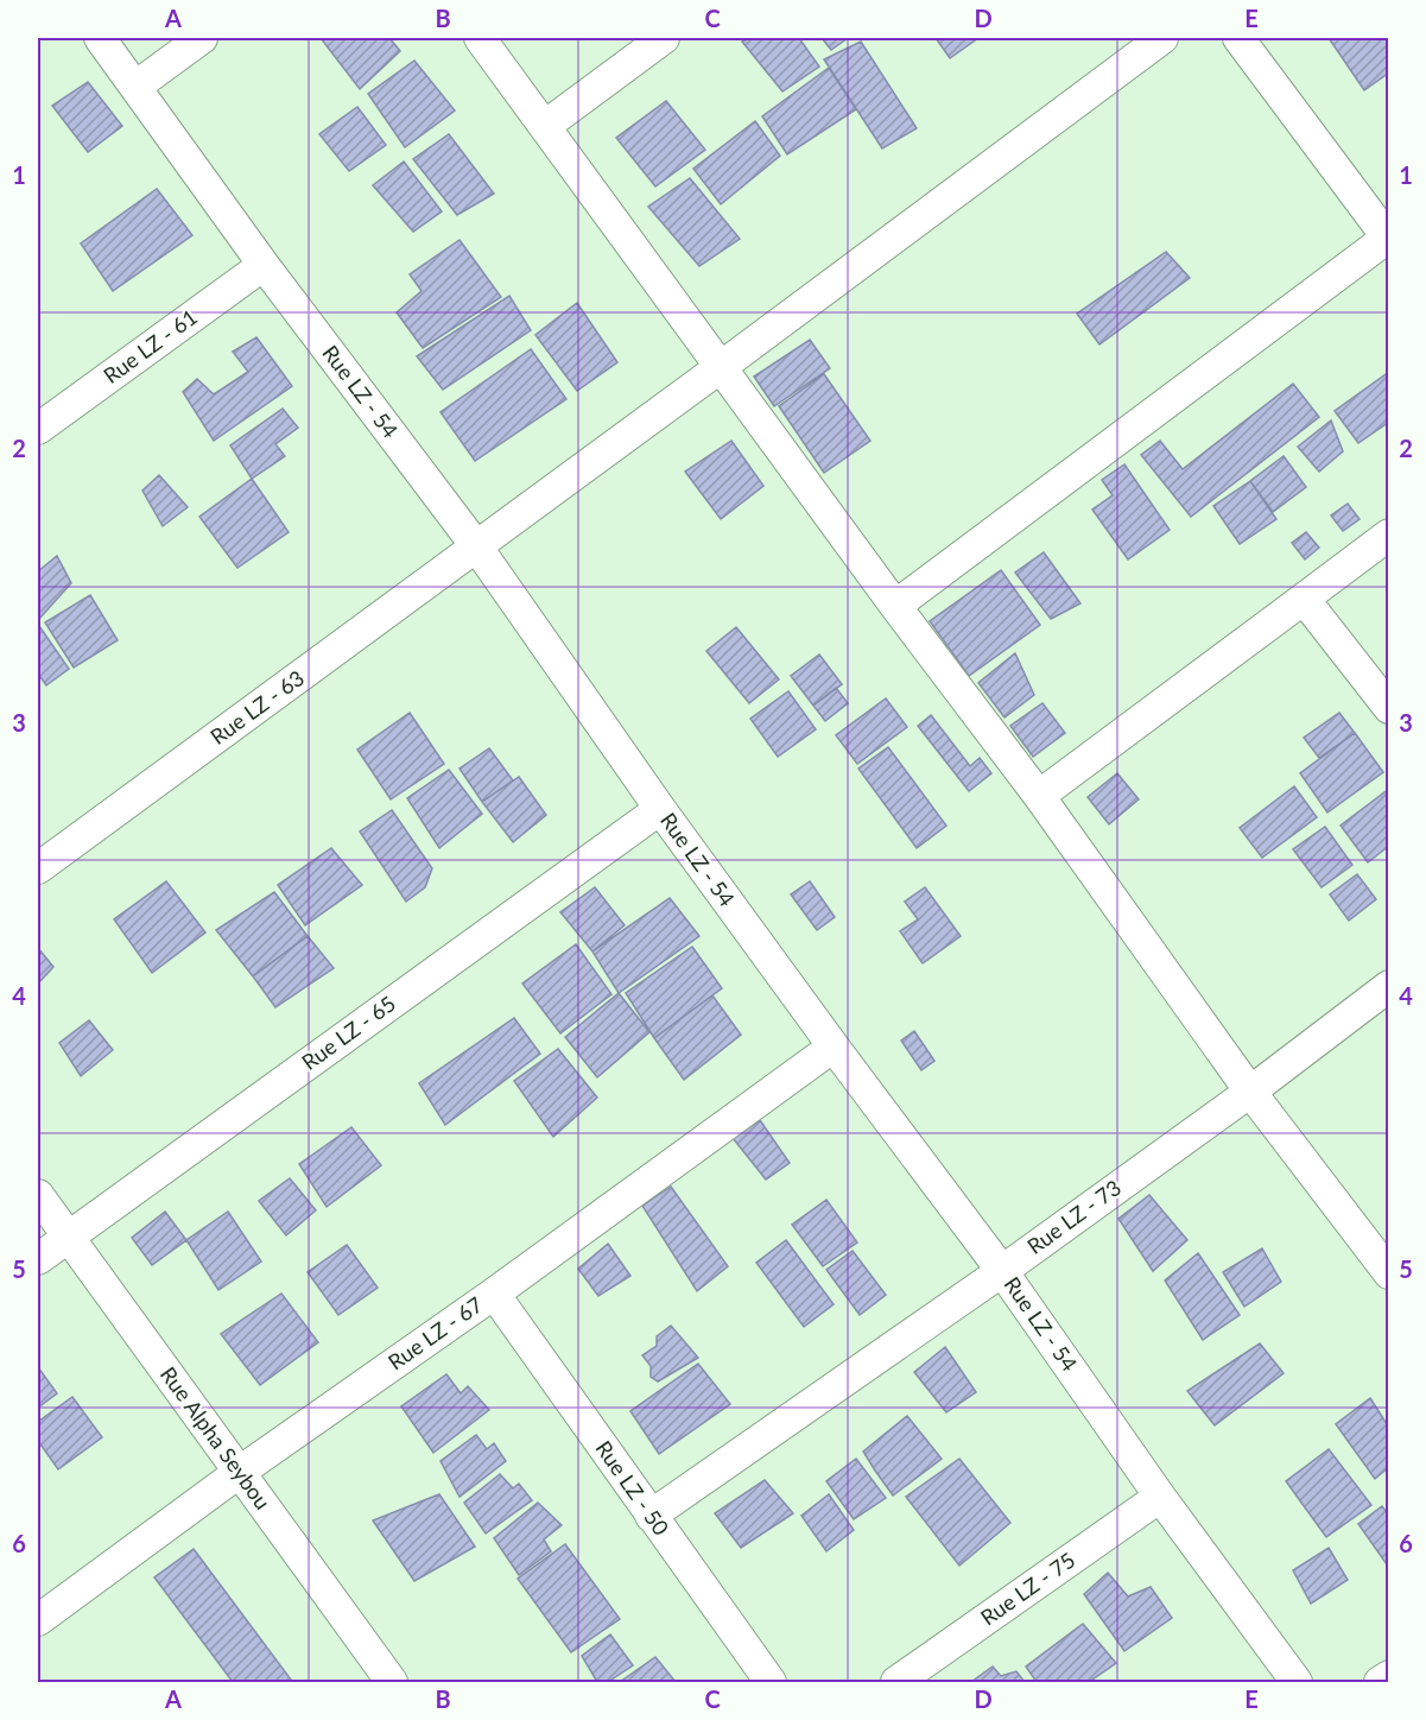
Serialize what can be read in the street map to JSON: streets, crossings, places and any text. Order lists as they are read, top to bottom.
{
  "streets": {
    "street": [
      "Rue LZ - 61",
      "Rue LZ - 54",
      "Rue LZ - 63",
      "Rue LZ - 65",
      "Rue LZ - 73",
      "Rue LZ - 67",
      "Rue Alpha Seybou",
      "Rue LZ - 50",
      "Rue LZ - 75"
    ]
  },
  "crossings": [
    ["Rue LZ - 61", "Rue LZ - 54"],
    ["Rue LZ - 54", "Rue LZ - 63"],
    ["Rue LZ - 54", "Rue LZ - 65"],
    ["Rue LZ - 54", "Rue LZ - 73"],
    ["Rue LZ - 54", "Rue LZ - 67"],
    ["Rue LZ - 54", "Rue LZ - 75"],
    ["Rue LZ - 65", "Rue Alpha Seybou"],
    ["Rue LZ - 73", "Rue LZ - 50"],
    ["Rue LZ - 67", "Rue Alpha Seybou"],
    ["Rue LZ - 67", "Rue LZ - 50"]
  ],
  "grid": {
    "columns": [
      "A",
      "B",
      "C",
      "D",
      "E"
    ],
    "rows": [
      "1",
      "2",
      "3",
      "4",
      "5",
      "6"
    ]
  }
}
